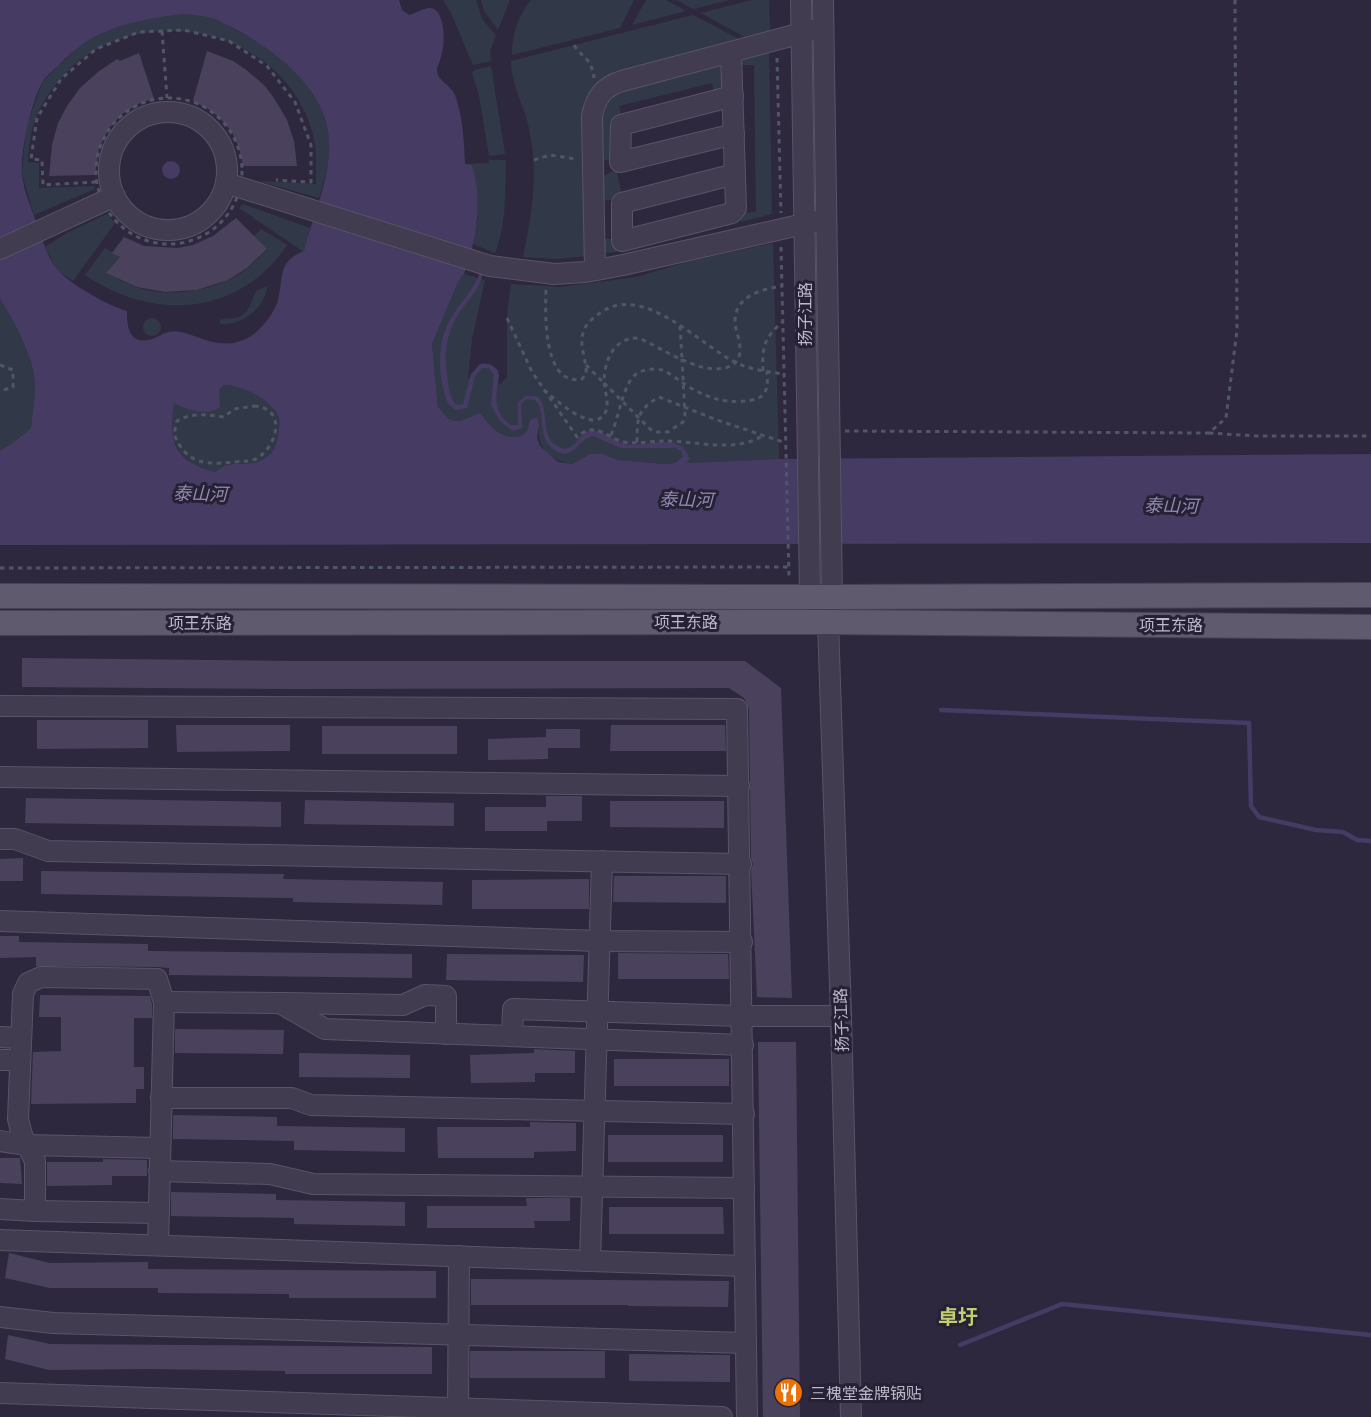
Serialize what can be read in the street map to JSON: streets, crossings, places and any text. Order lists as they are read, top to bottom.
{
  "streets": {
    "main road": ["项王东路"],
    "street": ["扬子江路"]
  },
  "crossings": [
    ["扬子江路", "项王东路"]
  ],
  "districts": ["卓圩"],
  "water": ["泰山河"],
  "places": {
    "restaurant": ["三槐堂金牌锅贴"]
  }
}
